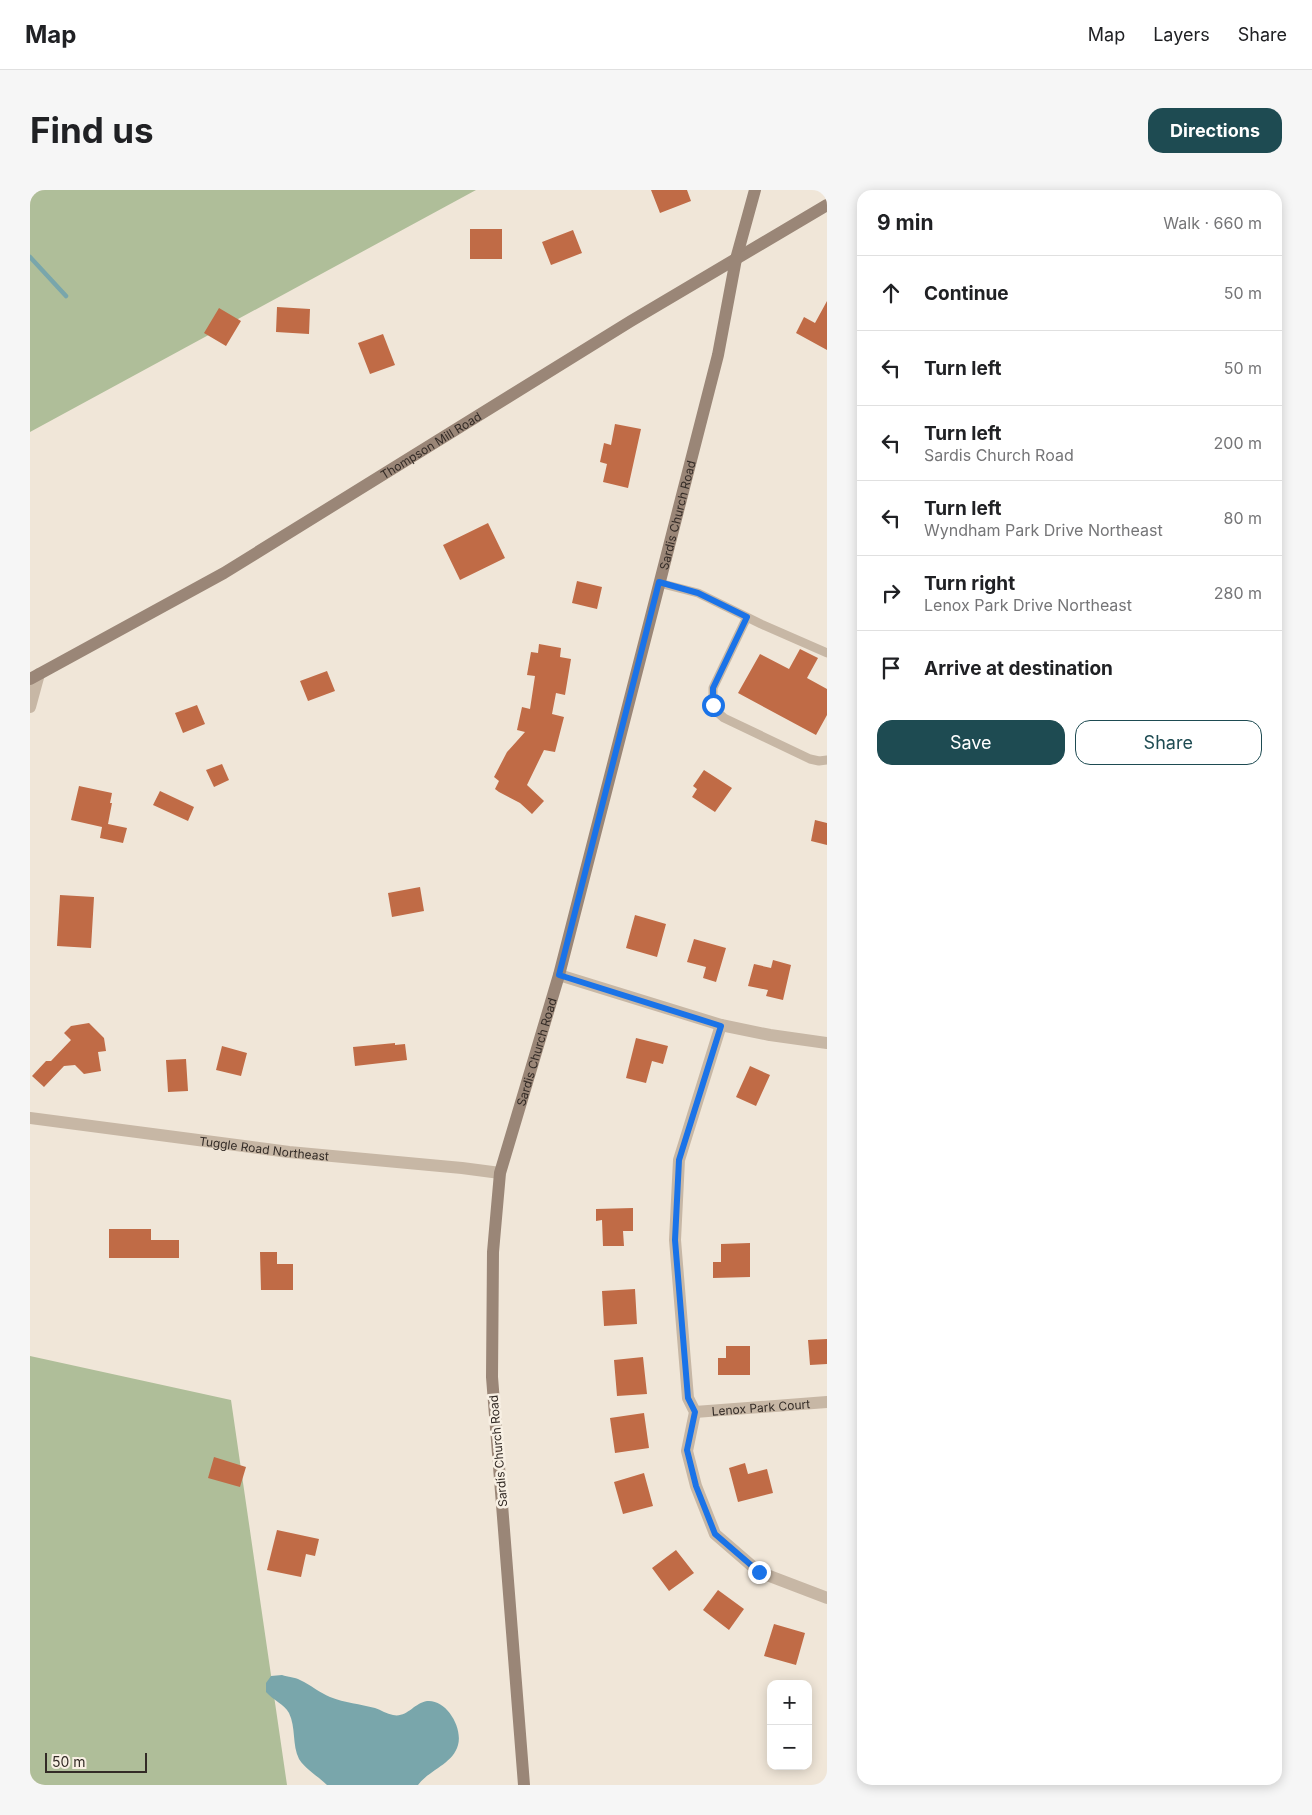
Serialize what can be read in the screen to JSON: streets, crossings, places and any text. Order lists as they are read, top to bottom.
{
  "streets": {
    "street": [
      "Thompson Mill Road",
      "Sardis Church Road",
      "Tuggle Road Northeast",
      "Lenox Park Court"
    ]
  },
  "crossings": [
    ["Thompson Mill Road", "Sardis Church Road"],
    ["Sardis Church Road", "Tuggle Road Northeast"]
  ],
  "scale_bar": "50 m",
  "page": {
    "header": "Map",
    "nav": ["Map", "Layers", "Share"],
    "buttons": [
      "Directions",
      ["Save", "Share"]
    ],
    "title": "Find us",
    "heading": ["9 min", "Walk · 660 m"],
    "list": [
      ["Continue", "50 m"],
      ["Turn left", "50 m"],
      ["Turn left", "Sardis Church Road", "200 m"],
      ["Turn left", "Wyndham Park Drive Northeast", "80 m"],
      ["Turn right", "Lenox Park Drive Northeast", "280 m"],
      "Arrive at destination"
    ],
    "map_buttons": ["+", "−"],
    "scale": "50 m"
  }
}
